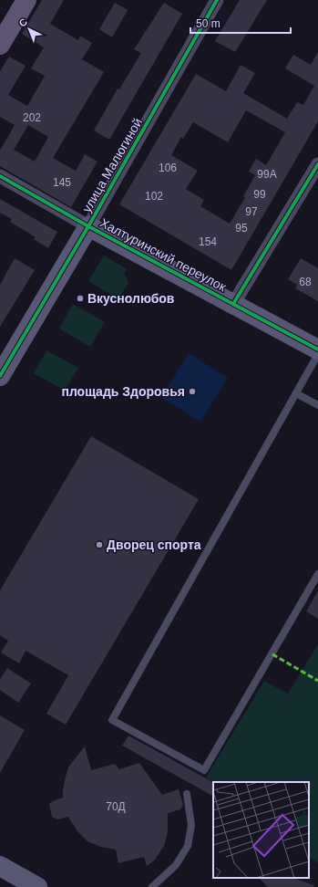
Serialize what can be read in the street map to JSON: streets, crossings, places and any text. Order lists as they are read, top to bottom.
{
  "streets": {
    "street": ["улица Малюгиной", "Халтуринский переулок"]
  },
  "crossings": [
    ["улица Малюгиной", "Халтуринский переулок"]
  ],
  "places": ["Вкуснолюбов", "площадь Здоровья", "Дворец спорта"],
  "house_numbers": [
    "202",
    "106",
    "99А",
    "145",
    "99",
    "102",
    "97",
    "95",
    "154",
    "68",
    "70Д"
  ],
  "scale_bar": "50 m",
  "north": "top left"
}
